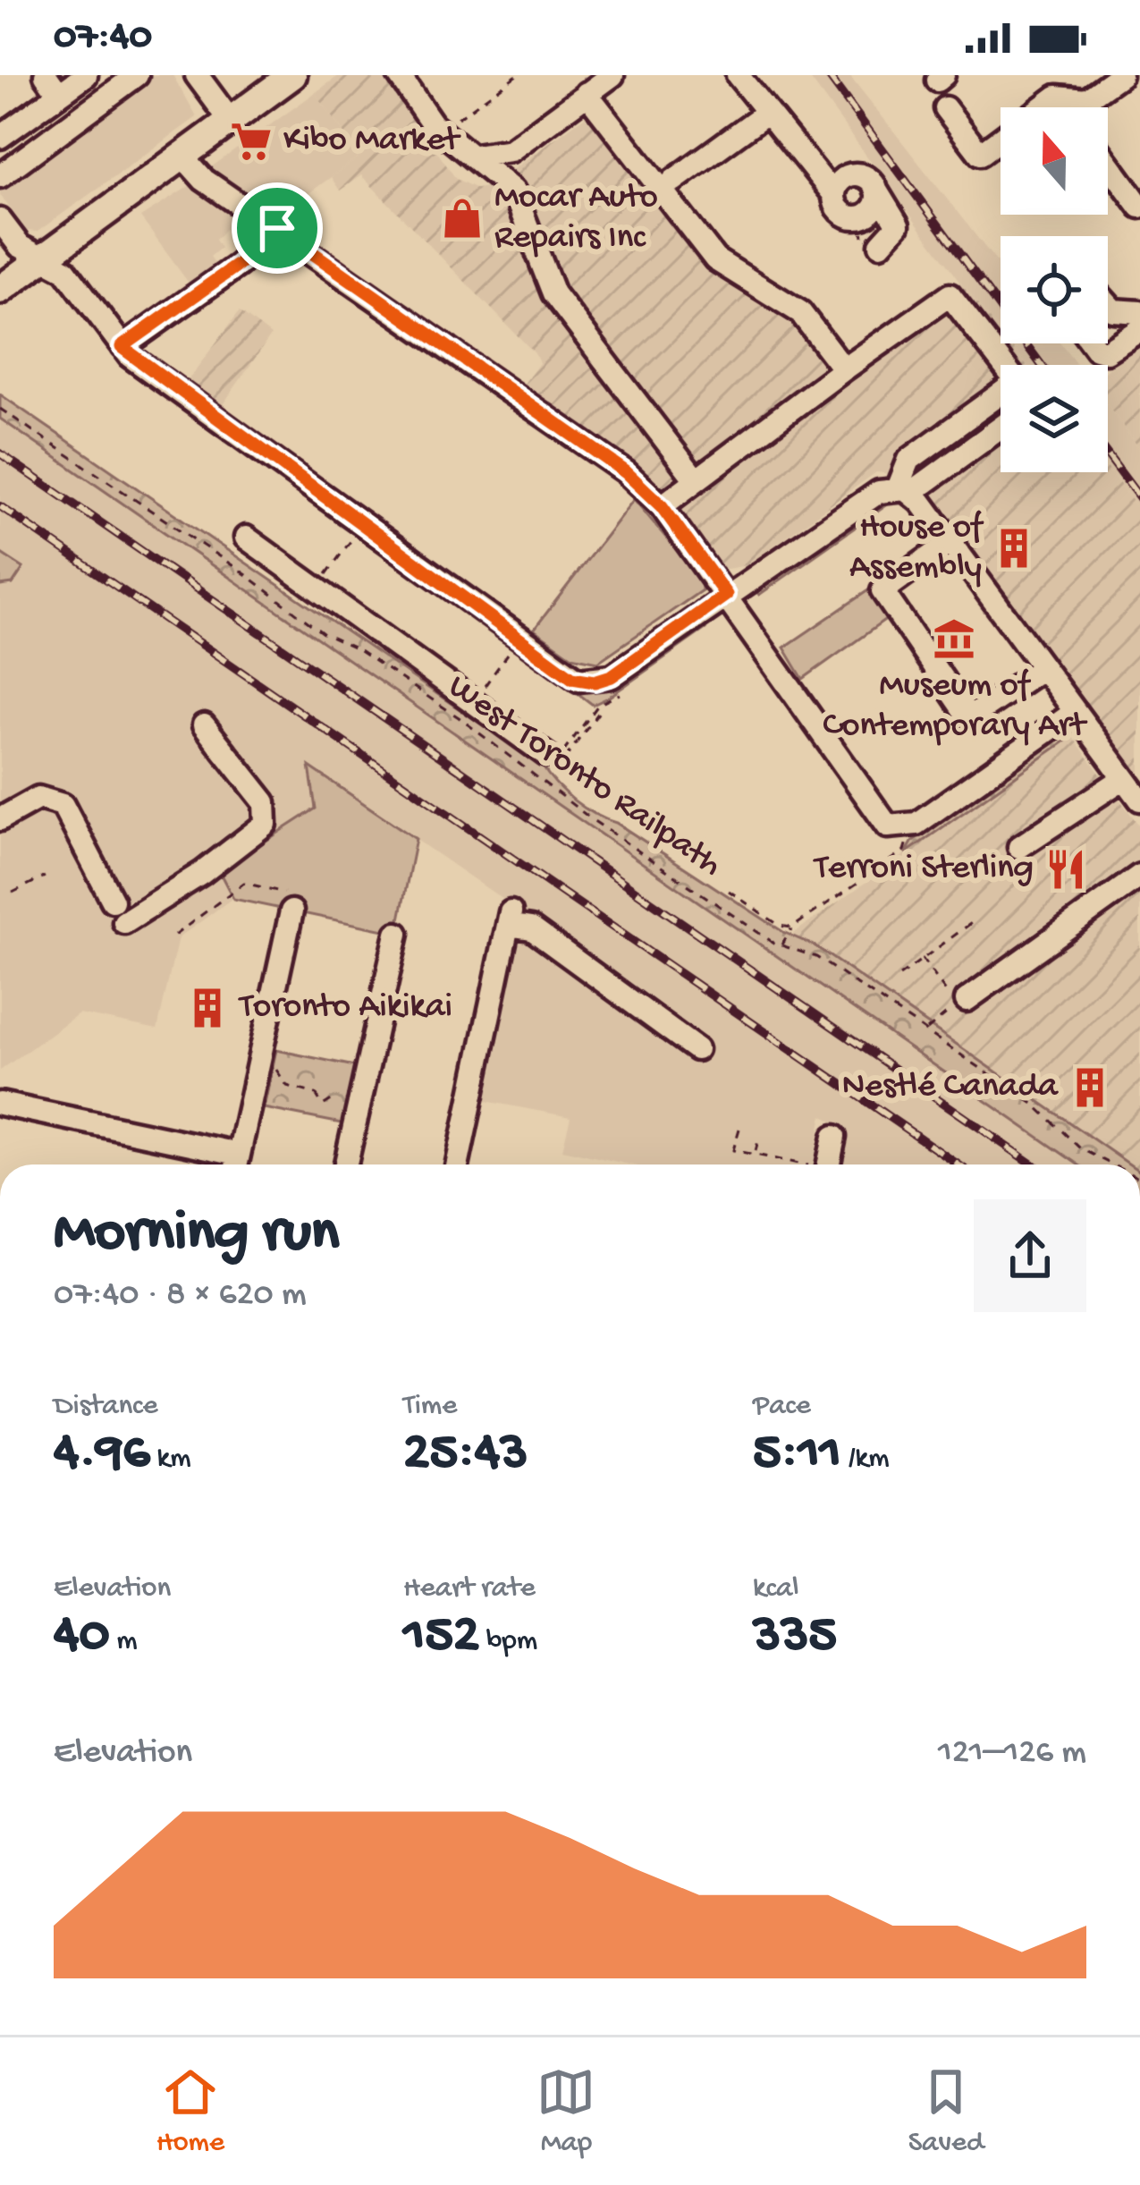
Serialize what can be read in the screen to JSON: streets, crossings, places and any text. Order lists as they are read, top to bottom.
{
  "streets": {
    "path": ["West Toronto Railpath"]
  },
  "places": {
    "supermarket": ["Kibo Market"],
    "shop": ["Mocar Auto Repairs Inc"],
    "building": ["House of Assembly", "Toronto Aikikai", "Nestlé Canada"],
    "museum": ["Museum of Contemporary Art"],
    "restaurant": ["Terroni Sterling"]
  },
  "north": "top",
  "page": {
    "status": "07:40",
    "heading": ["Morning run", "07:40 · 8 × 620 m"],
    "stats": [
      ["Distance", "4.96 km"],
      ["Time", "25:43"],
      ["Pace", "5:11 /km"],
      ["Elevation", "40 m"],
      ["Heart rate", "152 bpm"],
      ["kcal", "335"]
    ],
    "chart": ["Elevation", "121–126 m"],
    "tabs": ["Home", "Map", "Saved"]
  }
}
